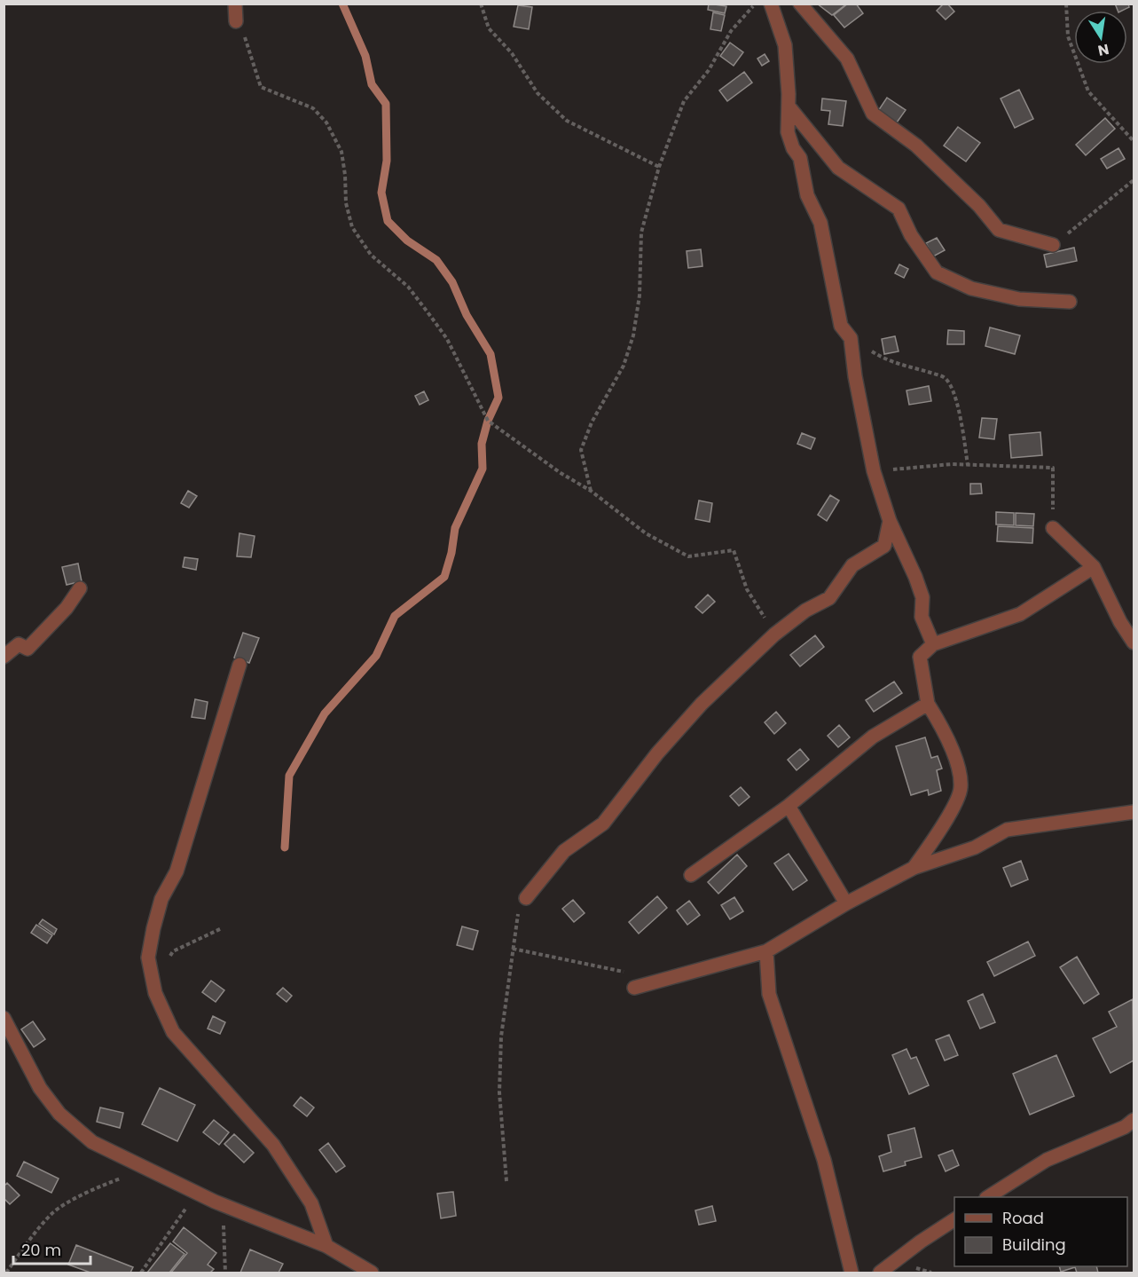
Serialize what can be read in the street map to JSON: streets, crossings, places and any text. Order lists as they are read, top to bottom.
{
  "legend": ["Road", "Building"],
  "scale_bar": "20 m",
  "north": "bottom"
}
